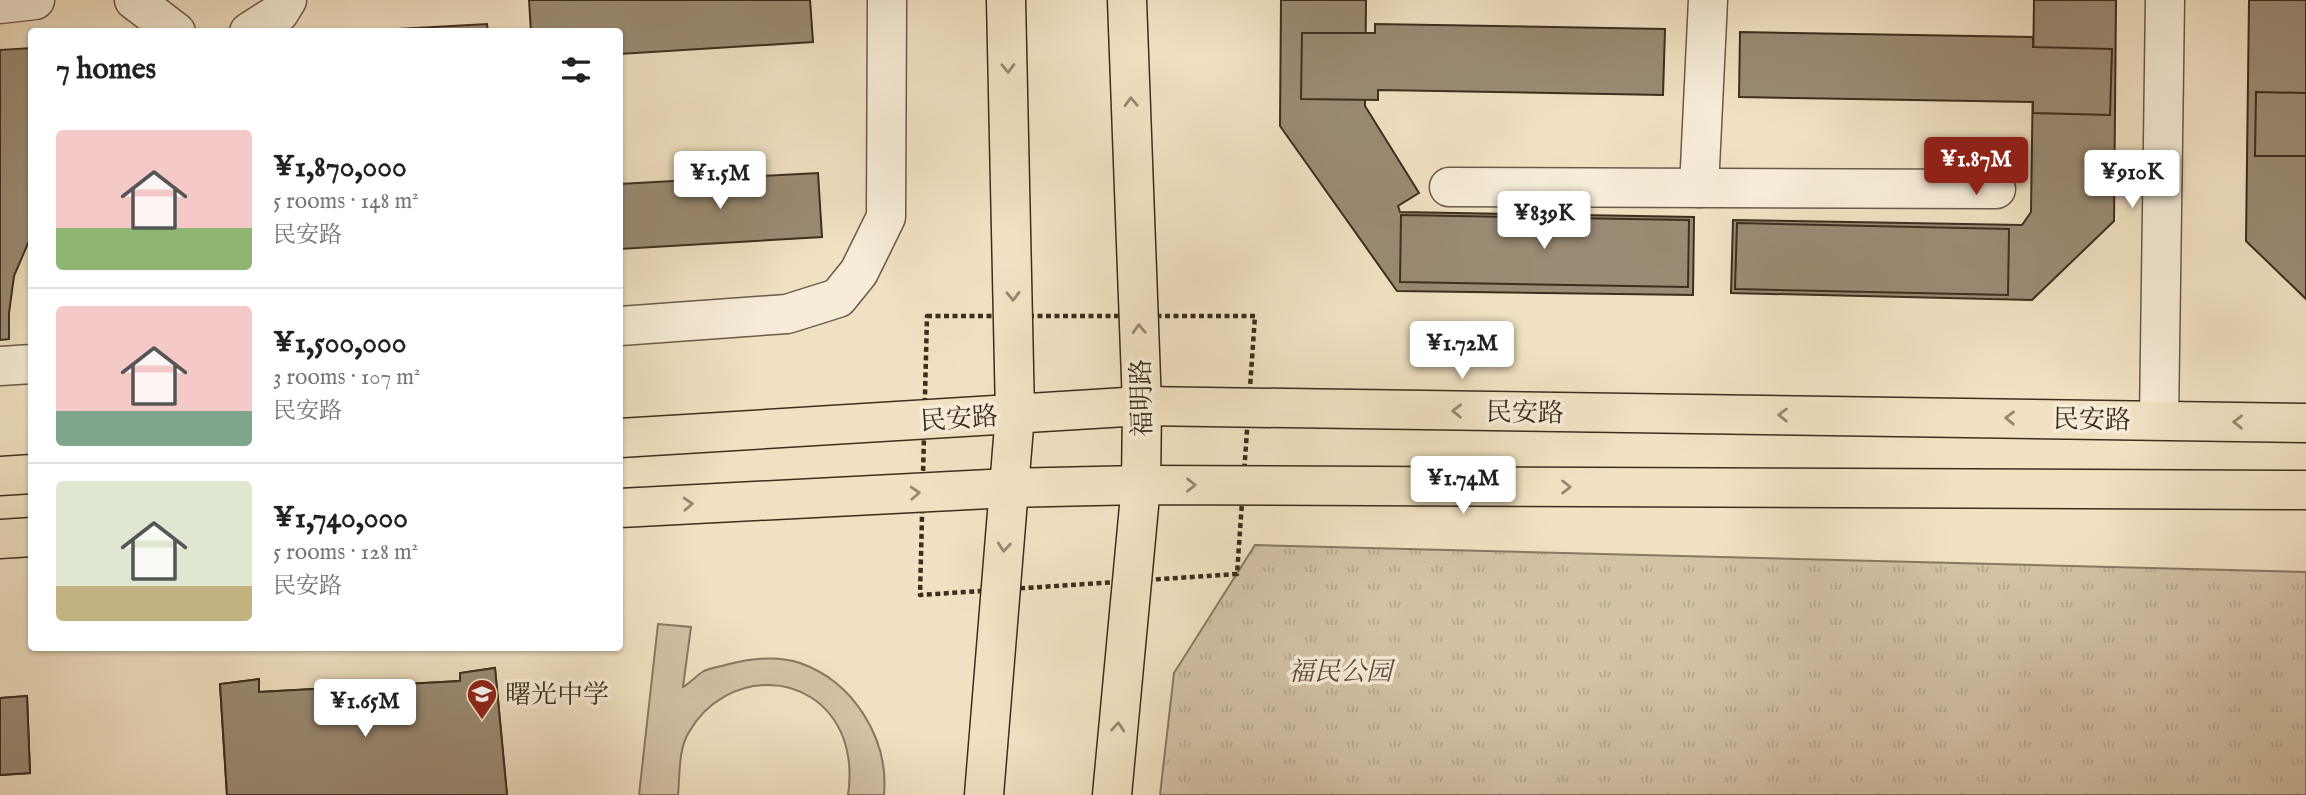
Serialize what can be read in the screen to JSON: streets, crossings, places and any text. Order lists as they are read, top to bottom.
{
  "streets": {
    "main road": ["福明路", "民安路"]
  },
  "crossings": [
    ["福明路", "民安路"]
  ],
  "parks": ["福民公园"],
  "places": {
    "school or university": ["曙光中学"]
  },
  "page": {
    "heading": "7 homes",
    "list": [
      {
        "name": "¥1,870,000",
        "note": "5 rooms · 148 m² · 民安路"
      },
      {
        "name": "¥1,500,000",
        "note": "3 rooms · 107 m² · 民安路"
      },
      {
        "name": "¥1,740,000",
        "note": "5 rooms · 128 m² · 民安路"
      }
    ],
    "price": [
      "¥1.87M",
      "¥910K",
      "¥1.5M",
      "¥839K",
      "¥1.72M",
      "¥1.74M",
      "¥1.65M"
    ]
  }
}
